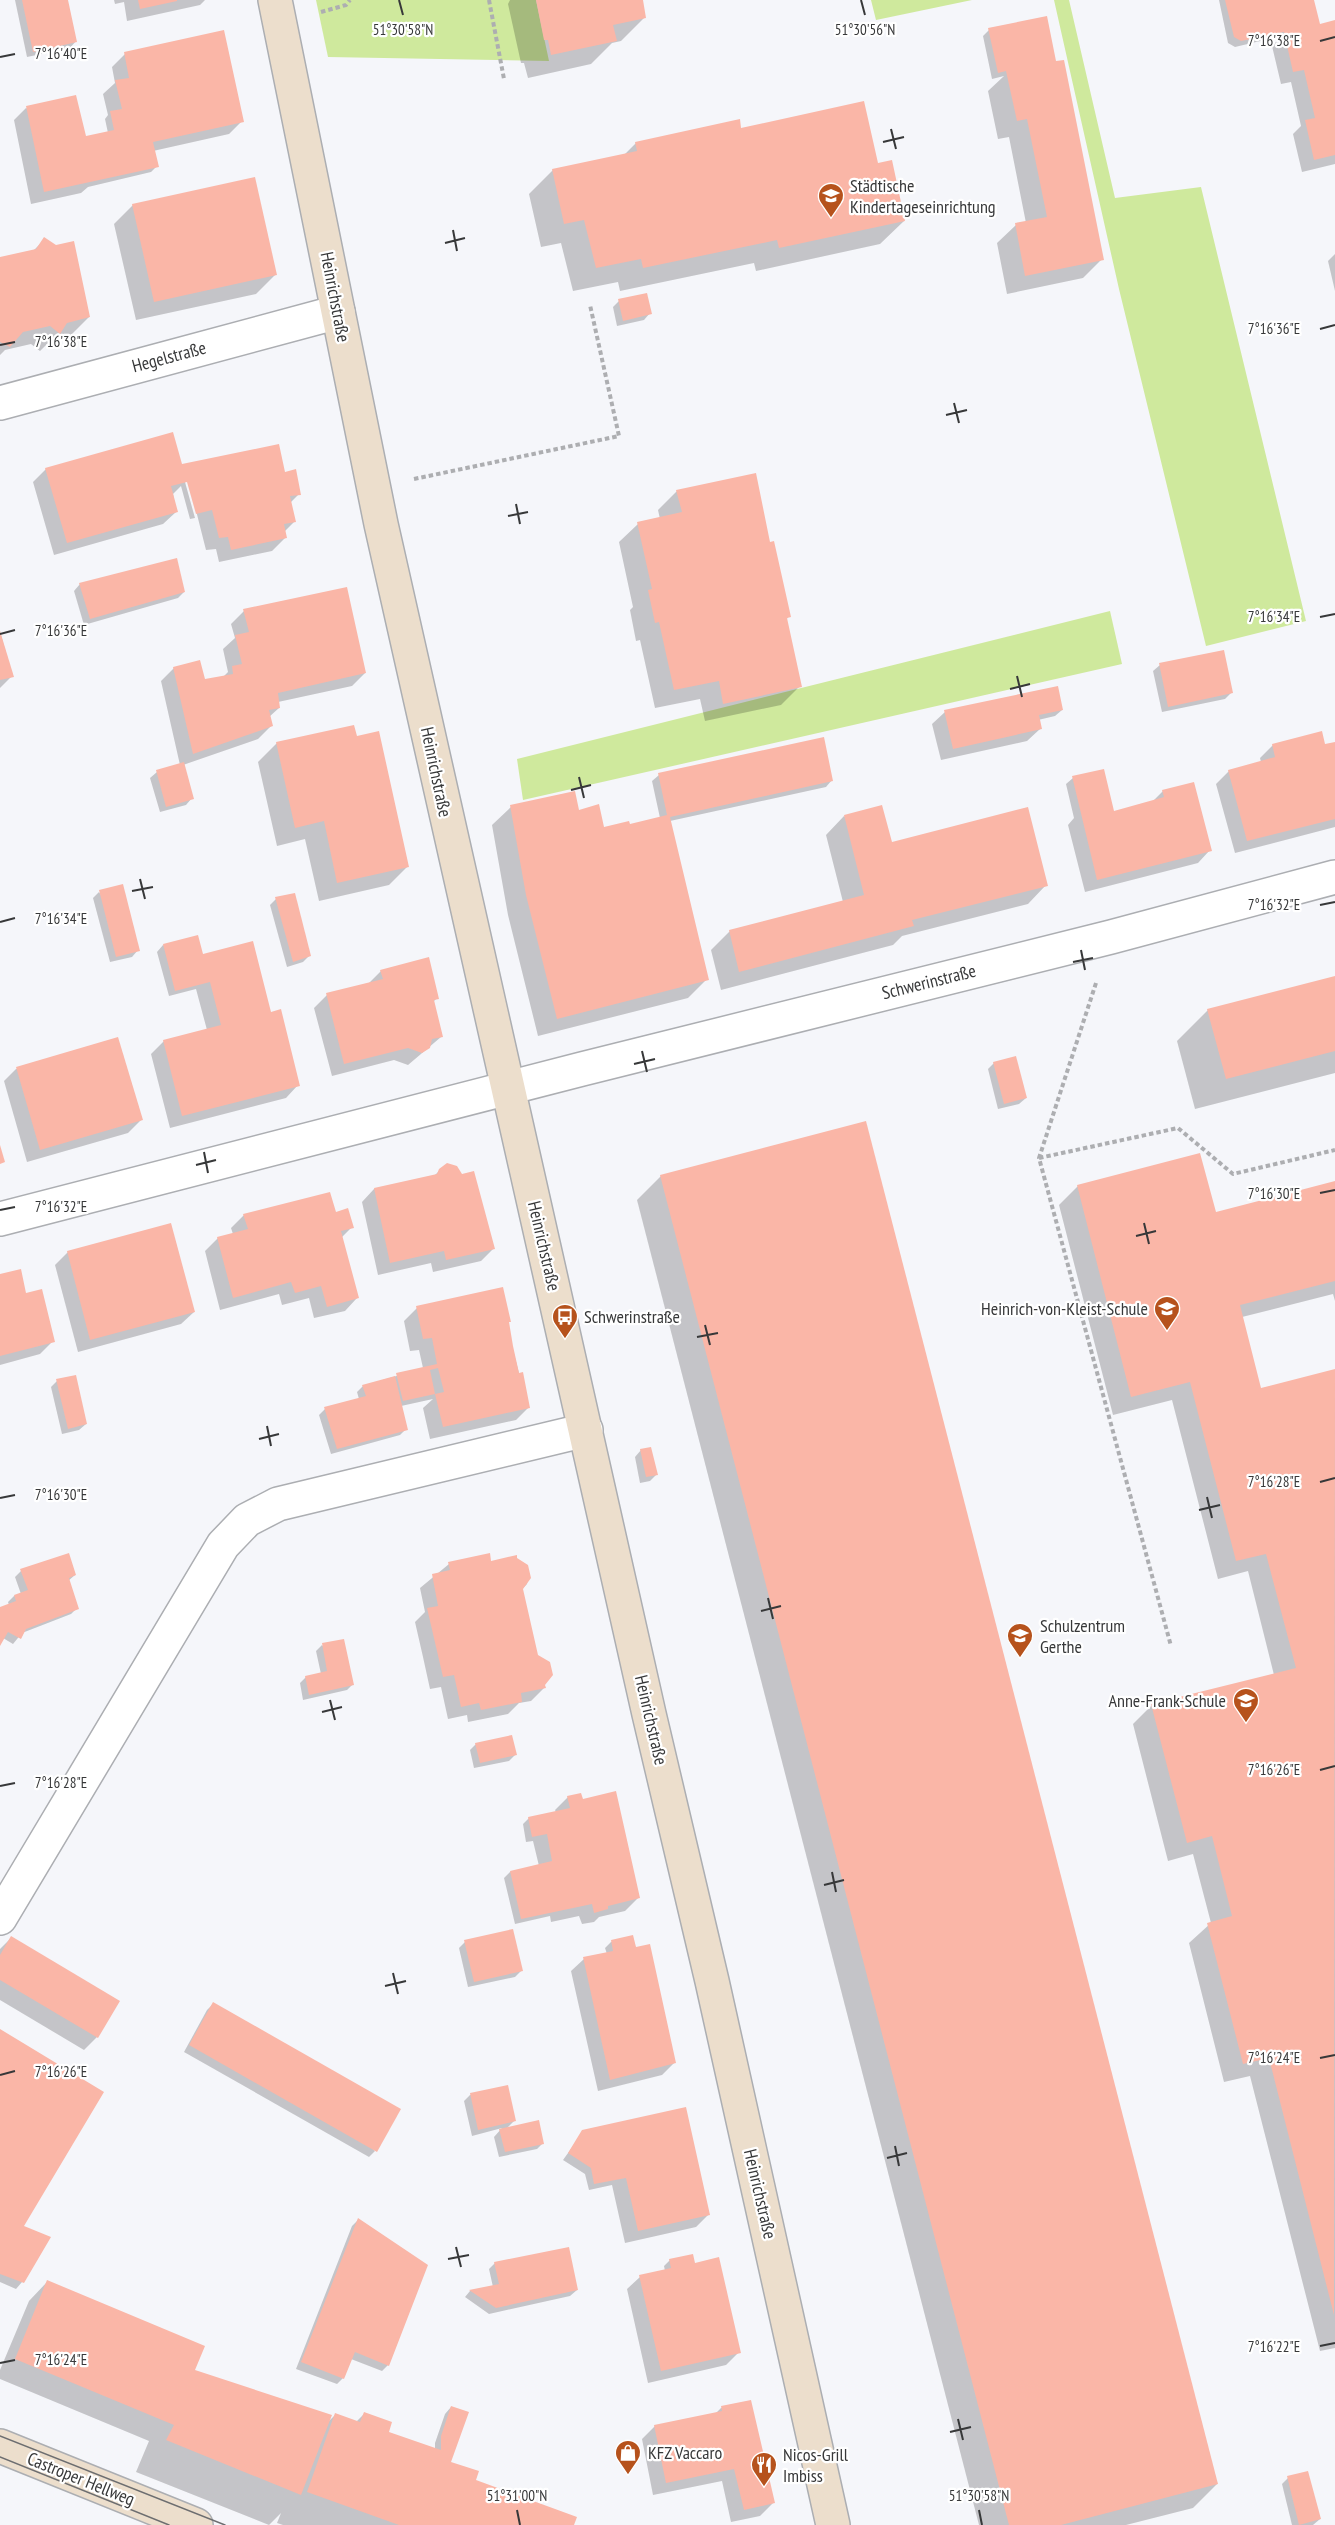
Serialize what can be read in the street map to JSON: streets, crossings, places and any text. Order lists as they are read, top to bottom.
{
  "streets": {
    "street": [
      "Heinrichstraße",
      "Hegelstraße",
      "Schwerinstraße",
      "Castroper Hellweg"
    ]
  },
  "crossings": [
    ["Heinrichstraße", "Hegelstraße"],
    ["Heinrichstraße", "Schwerinstraße"]
  ],
  "places": {
    "school or university": [
      "Städtische Kindertageseinrichtung",
      "Heinrich-von-Kleist-Schule",
      "Schulzentrum Gerthe",
      "Anne-Frank-Schule"
    ],
    "bus stop": ["Schwerinstraße"],
    "shop": ["KFZ Vaccaro"],
    "restaurant": ["Nicos-Grill Imbiss"]
  },
  "coordinates": [
    "51°30'58\"N",
    "51°30'56\"N",
    "7°16'38\"E",
    "7°16'40\"E",
    "7°16'36\"E",
    "7°16'34\"E",
    "7°16'32\"E",
    "7°16'30\"E",
    "7°16'28\"E",
    "7°16'26\"E",
    "7°16'24\"E",
    "7°16'22\"E",
    "51°31'00\"N"
  ]
}
